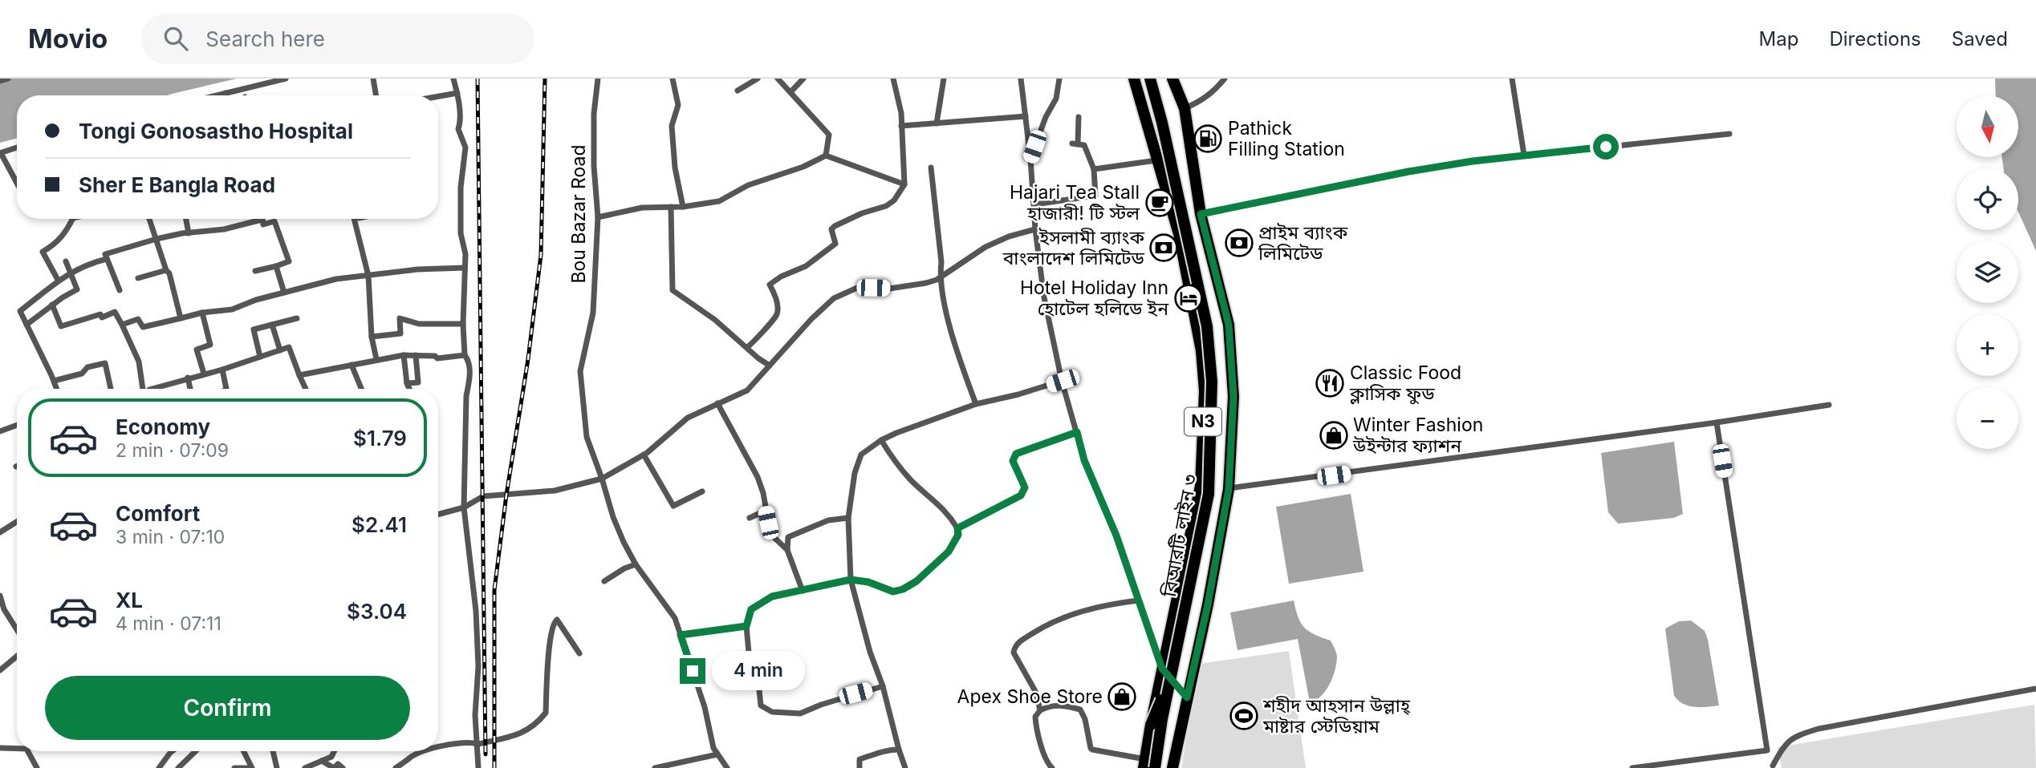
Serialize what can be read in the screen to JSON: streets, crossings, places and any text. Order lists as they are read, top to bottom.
{
  "streets": {
    "highway": ["N3", "বিআরটি লাইন ৩"],
    "street": ["Bou Bazar Road"]
  },
  "crossings": [
    ["N3", "বিআরটি লাইন ৩"]
  ],
  "places": {
    "fuel station": ["Pathick Filling Station"],
    "cafe": ["Hajari Tea Stall হাজারী! টি স্টল"],
    "bank": ["প্রাইম ব্যাংক লিমিটেড", "ইসলামী ব্যাংক বাংলাদেশ লিমিটেড"],
    "hotel": ["Hotel Holiday Inn হোটেল হলিডে ইন"],
    "restaurant": ["Classic Food ক্লাসিক ফুড"],
    "shop": ["Winter Fashion উইন্টার ফ্যাশন", "Apex Shoe Store"],
    "sports": ["শহীদ আহসান উল্লাহ্‌ মাষ্টার স্টেডিয়াম"]
  },
  "north": "bottom",
  "page": {
    "header": "Movio",
    "search": "Search here",
    "nav": ["Map", "Directions", "Saved"],
    "map_buttons": ["+", "−"],
    "banner": ["Tongi Gonosastho Hospital", "Sher E Bangla Road"],
    "list": [
      {
        "name": "Economy",
        "note": "2 min · 07:09",
        "value": "$1.79"
      },
      {
        "name": "Comfort",
        "note": "3 min · 07:10",
        "value": "$2.41"
      },
      {
        "name": "XL",
        "note": "4 min · 07:11",
        "value": "$3.04"
      }
    ],
    "bubble": "4 min",
    "buttons": "Confirm"
  }
}
